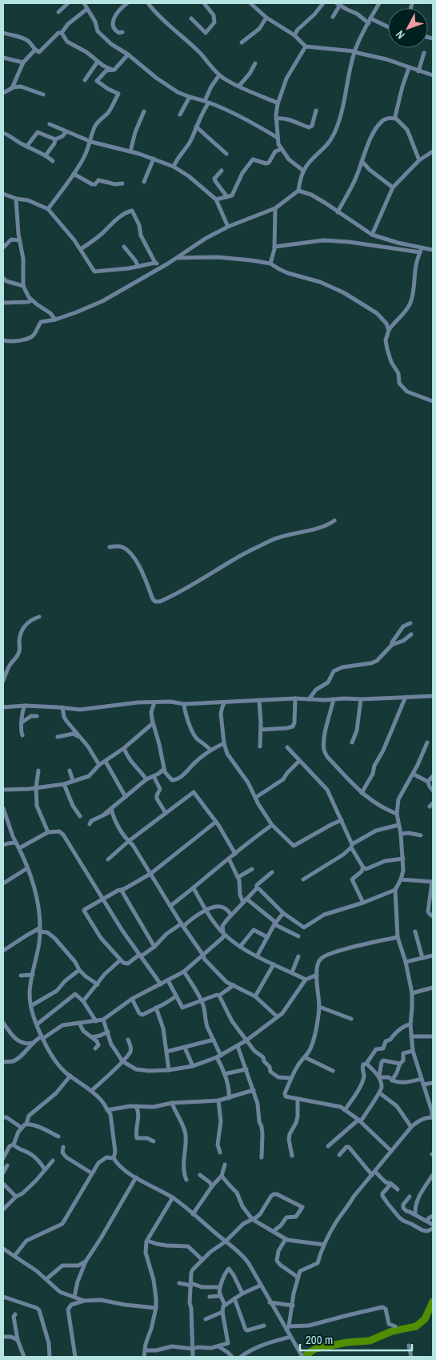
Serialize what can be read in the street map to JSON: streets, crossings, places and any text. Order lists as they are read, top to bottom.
{
  "scale_bar": "200 m",
  "north": "bottom left"
}
